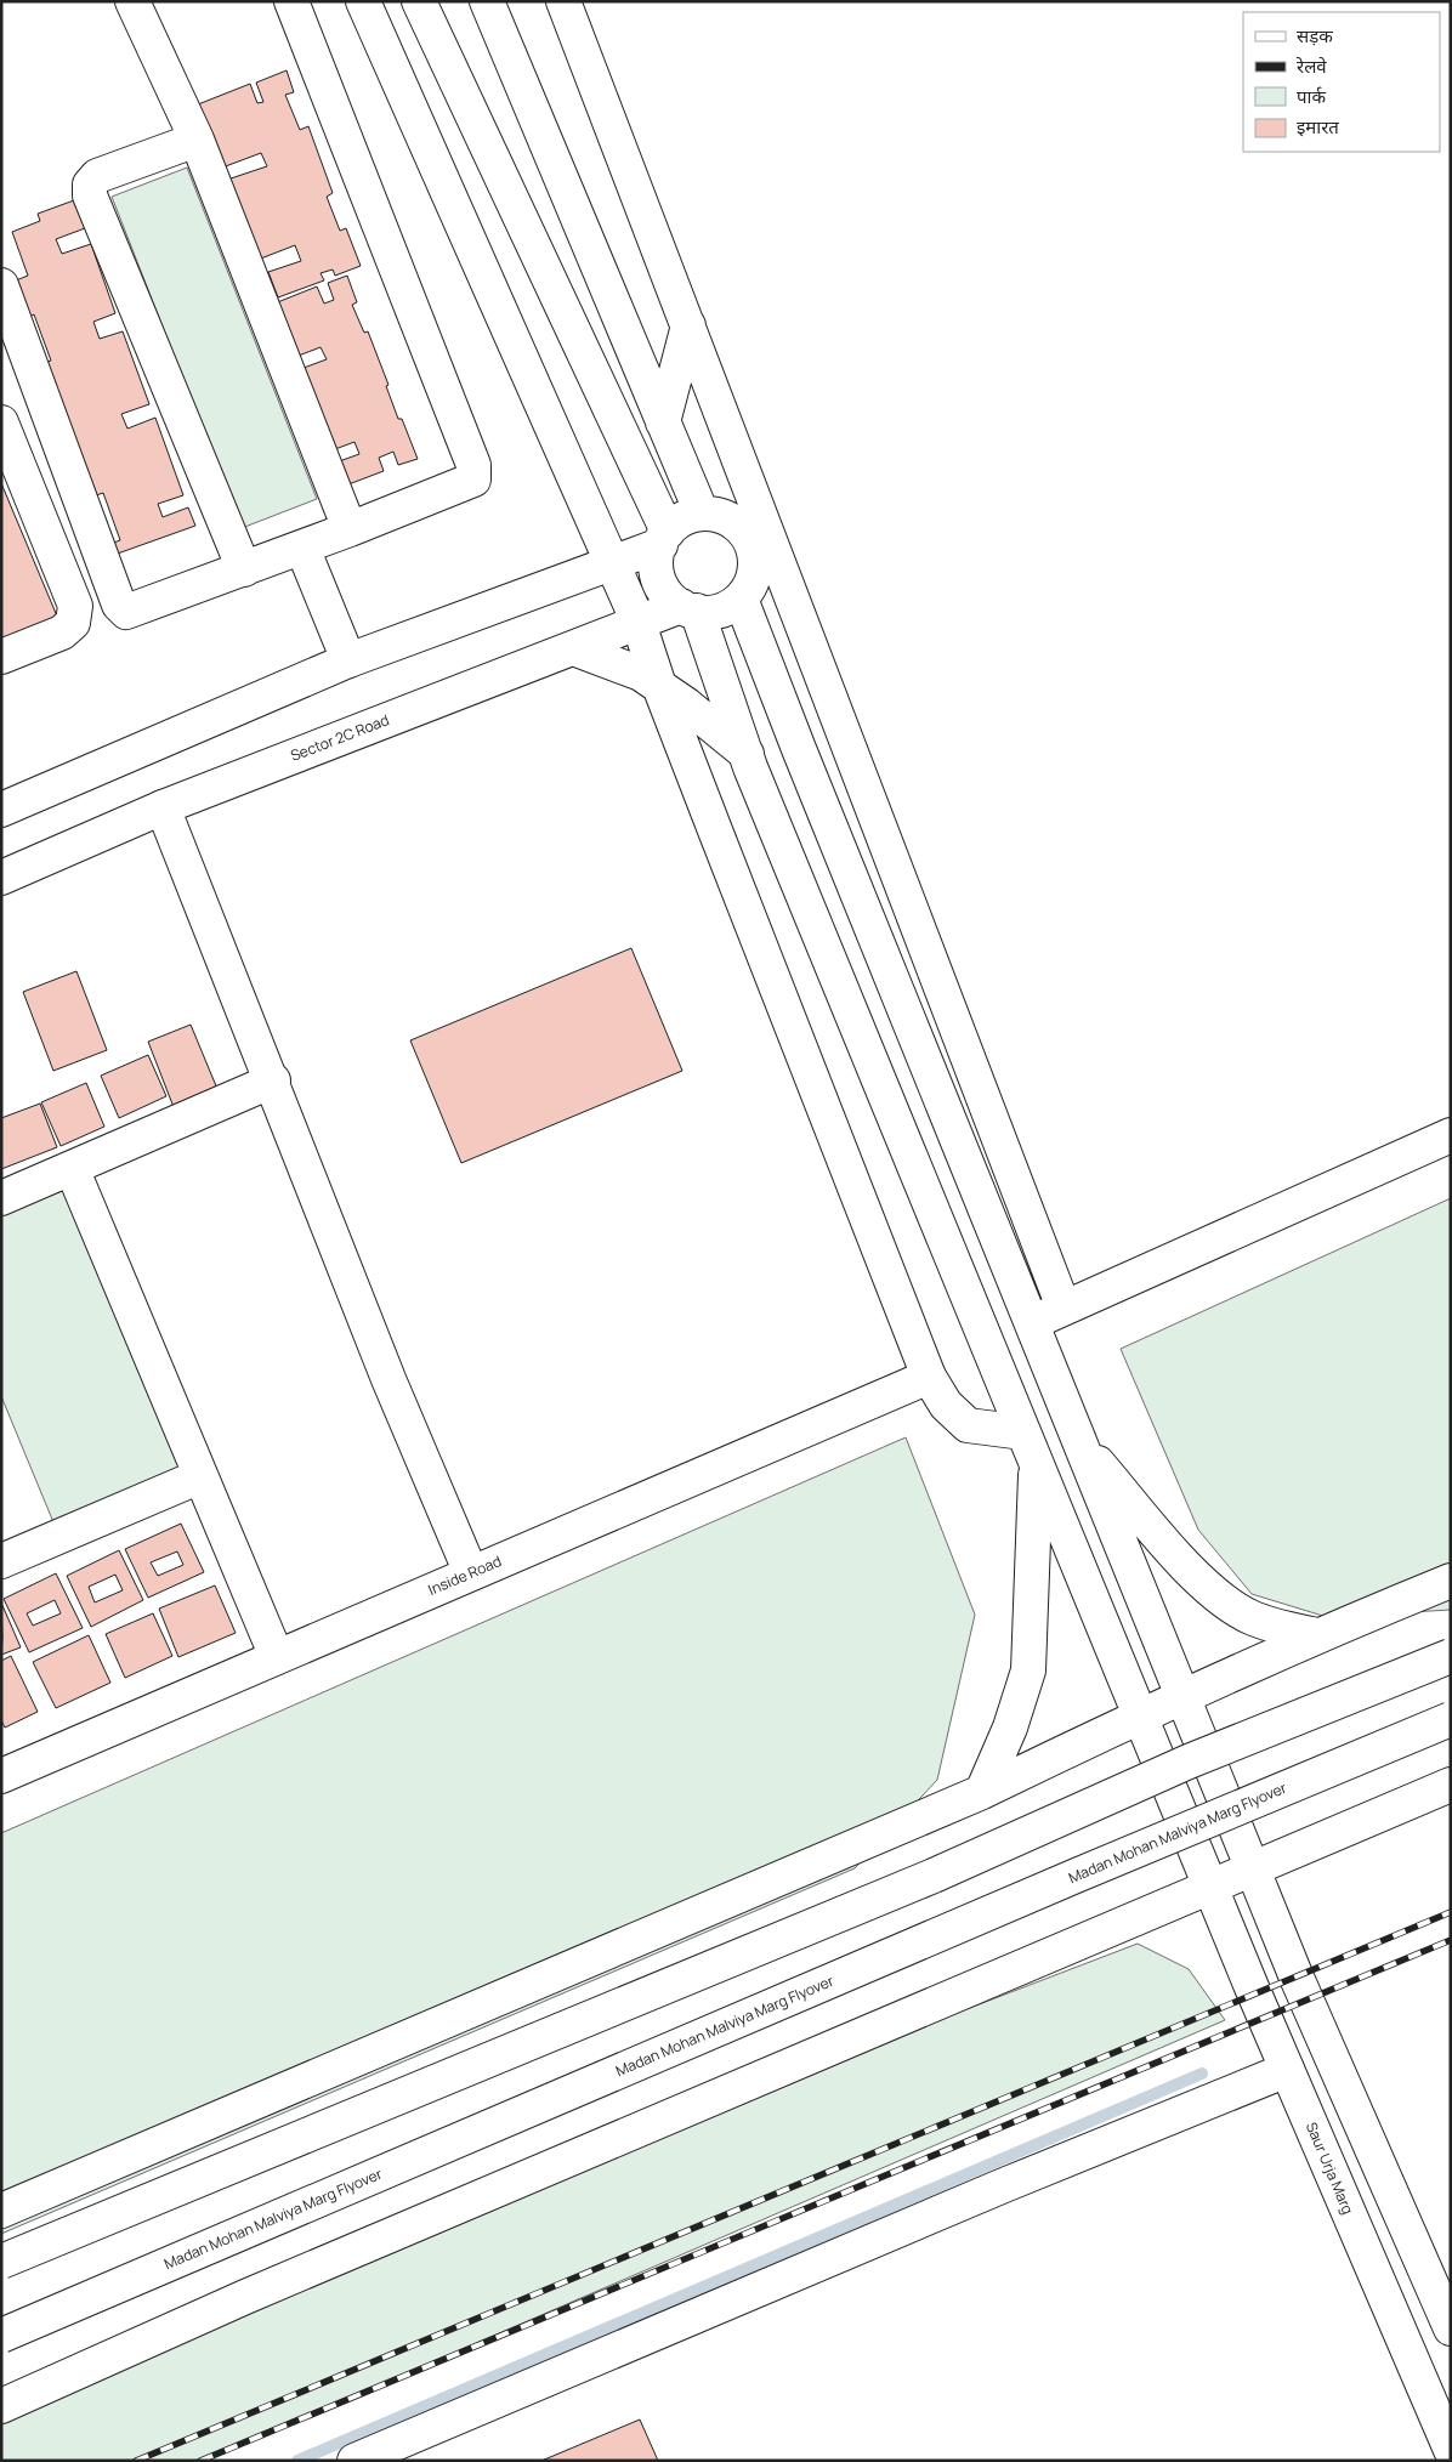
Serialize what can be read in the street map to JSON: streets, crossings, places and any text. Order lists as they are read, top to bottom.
{
  "streets": {
    "street": [
      "Sector 2C Road",
      "Inside Road",
      "Madan Mohan Malviya Marg Flyover",
      "Saur Urja Marg"
    ]
  },
  "crossings": [
    ["Sector 2C Road", "Saur Urja Marg"]
  ],
  "legend": [
    "सड़क",
    "रेलवे",
    "पार्क",
    "इमारत"
  ]
}
